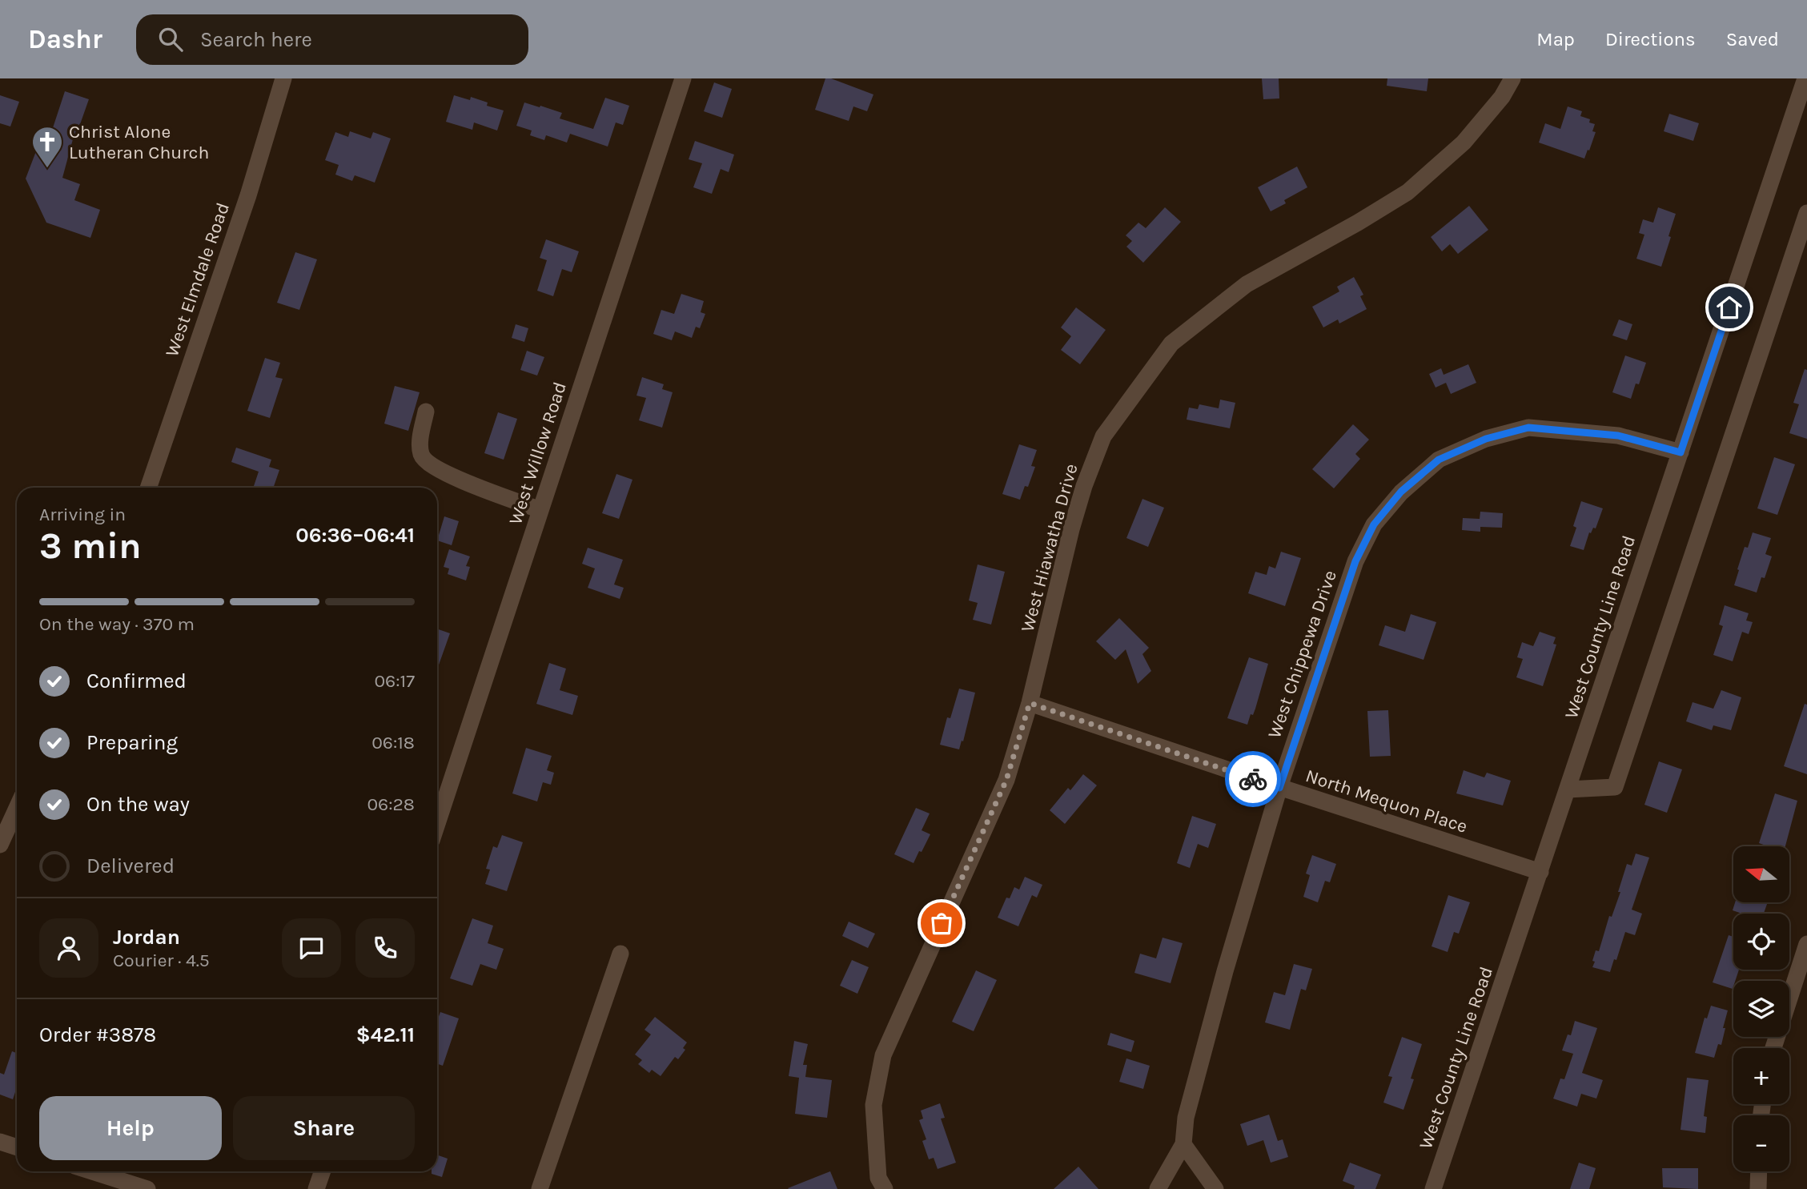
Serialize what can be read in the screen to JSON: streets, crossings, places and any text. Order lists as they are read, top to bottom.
{
  "streets": {
    "street": [
      "West Elmdale Road",
      "West Willow Road",
      "West Hiawatha Drive",
      "West County Line Road",
      "West Chippewa Drive",
      "North Mequon Place"
    ]
  },
  "crossings": [
    ["West Hiawatha Drive", "North Mequon Place"],
    ["West County Line Road", "West Chippewa Drive"],
    ["West County Line Road", "North Mequon Place"],
    ["West Chippewa Drive", "North Mequon Place"]
  ],
  "places": {
    "church": ["Christ Alone Lutheran Church"]
  },
  "north": "left",
  "page": {
    "header": "Dashr",
    "search": "Search here",
    "nav": ["Map", "Directions", "Saved"],
    "heading": ["3 min", "Arriving in", "06:36–06:41"],
    "panel": [
      "Jordan",
      "Courier · 4.5",
      "Order #3878",
      "$42.11"
    ],
    "bar": "On the way · 370 m",
    "list": [
      ["Confirmed", "06:17"],
      ["Preparing", "06:18"],
      ["On the way", "06:28"],
      "Delivered"
    ],
    "map_buttons": ["+", "−"],
    "buttons": ["Help", "Share"]
  }
}
